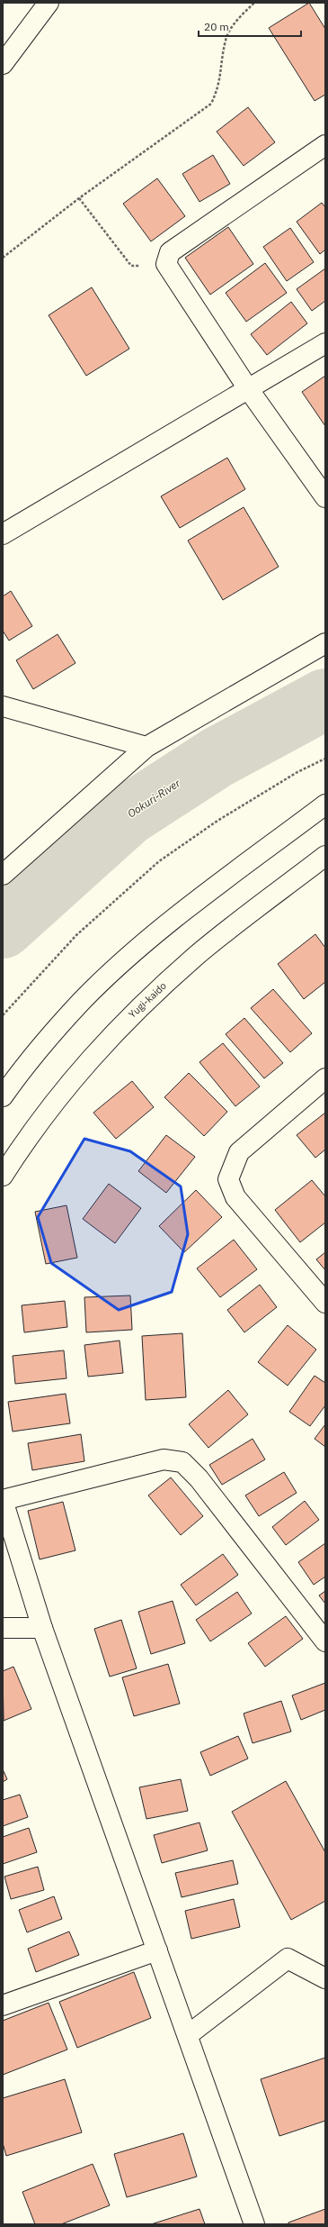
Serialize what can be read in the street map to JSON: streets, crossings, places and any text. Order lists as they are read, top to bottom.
{
  "streets": {
    "street": ["Yugi-kaido"]
  },
  "water": ["Ookuri-River"],
  "scale_bar": "20 m"
}
